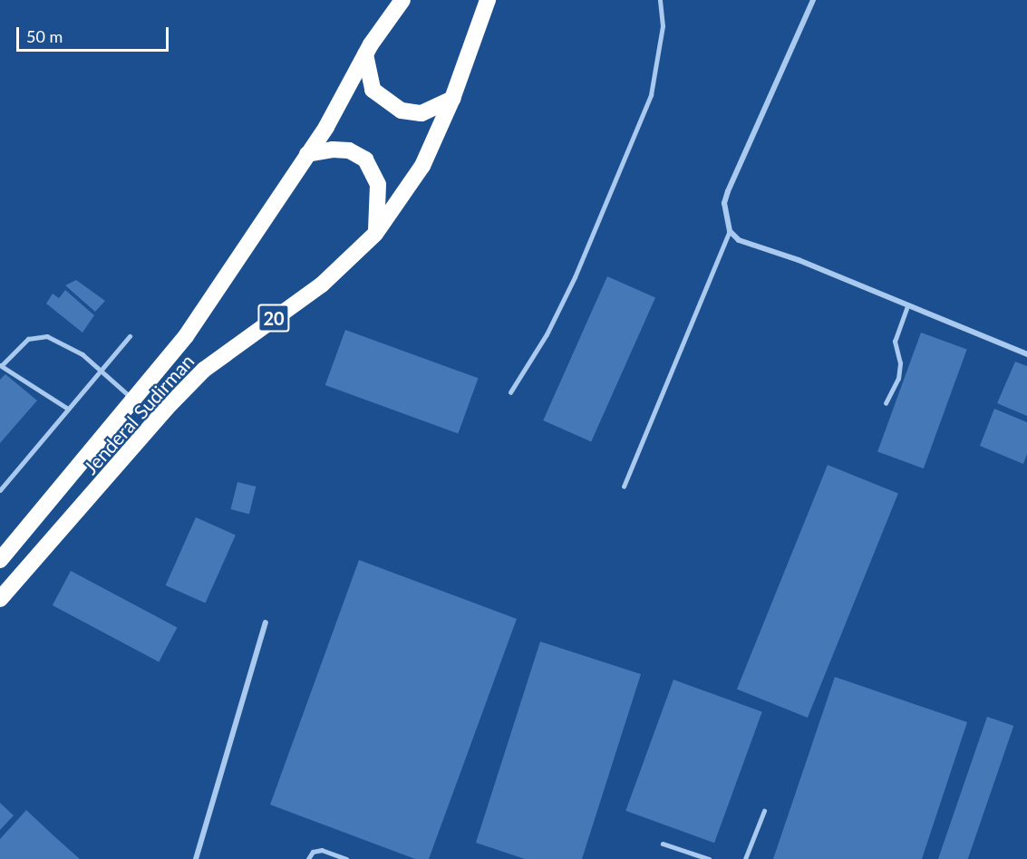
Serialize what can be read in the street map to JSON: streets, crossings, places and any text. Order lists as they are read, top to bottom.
{
  "streets": {
    "highway": ["20", "Jenderal Sudirman"]
  },
  "scale_bar": "50 m"
}
